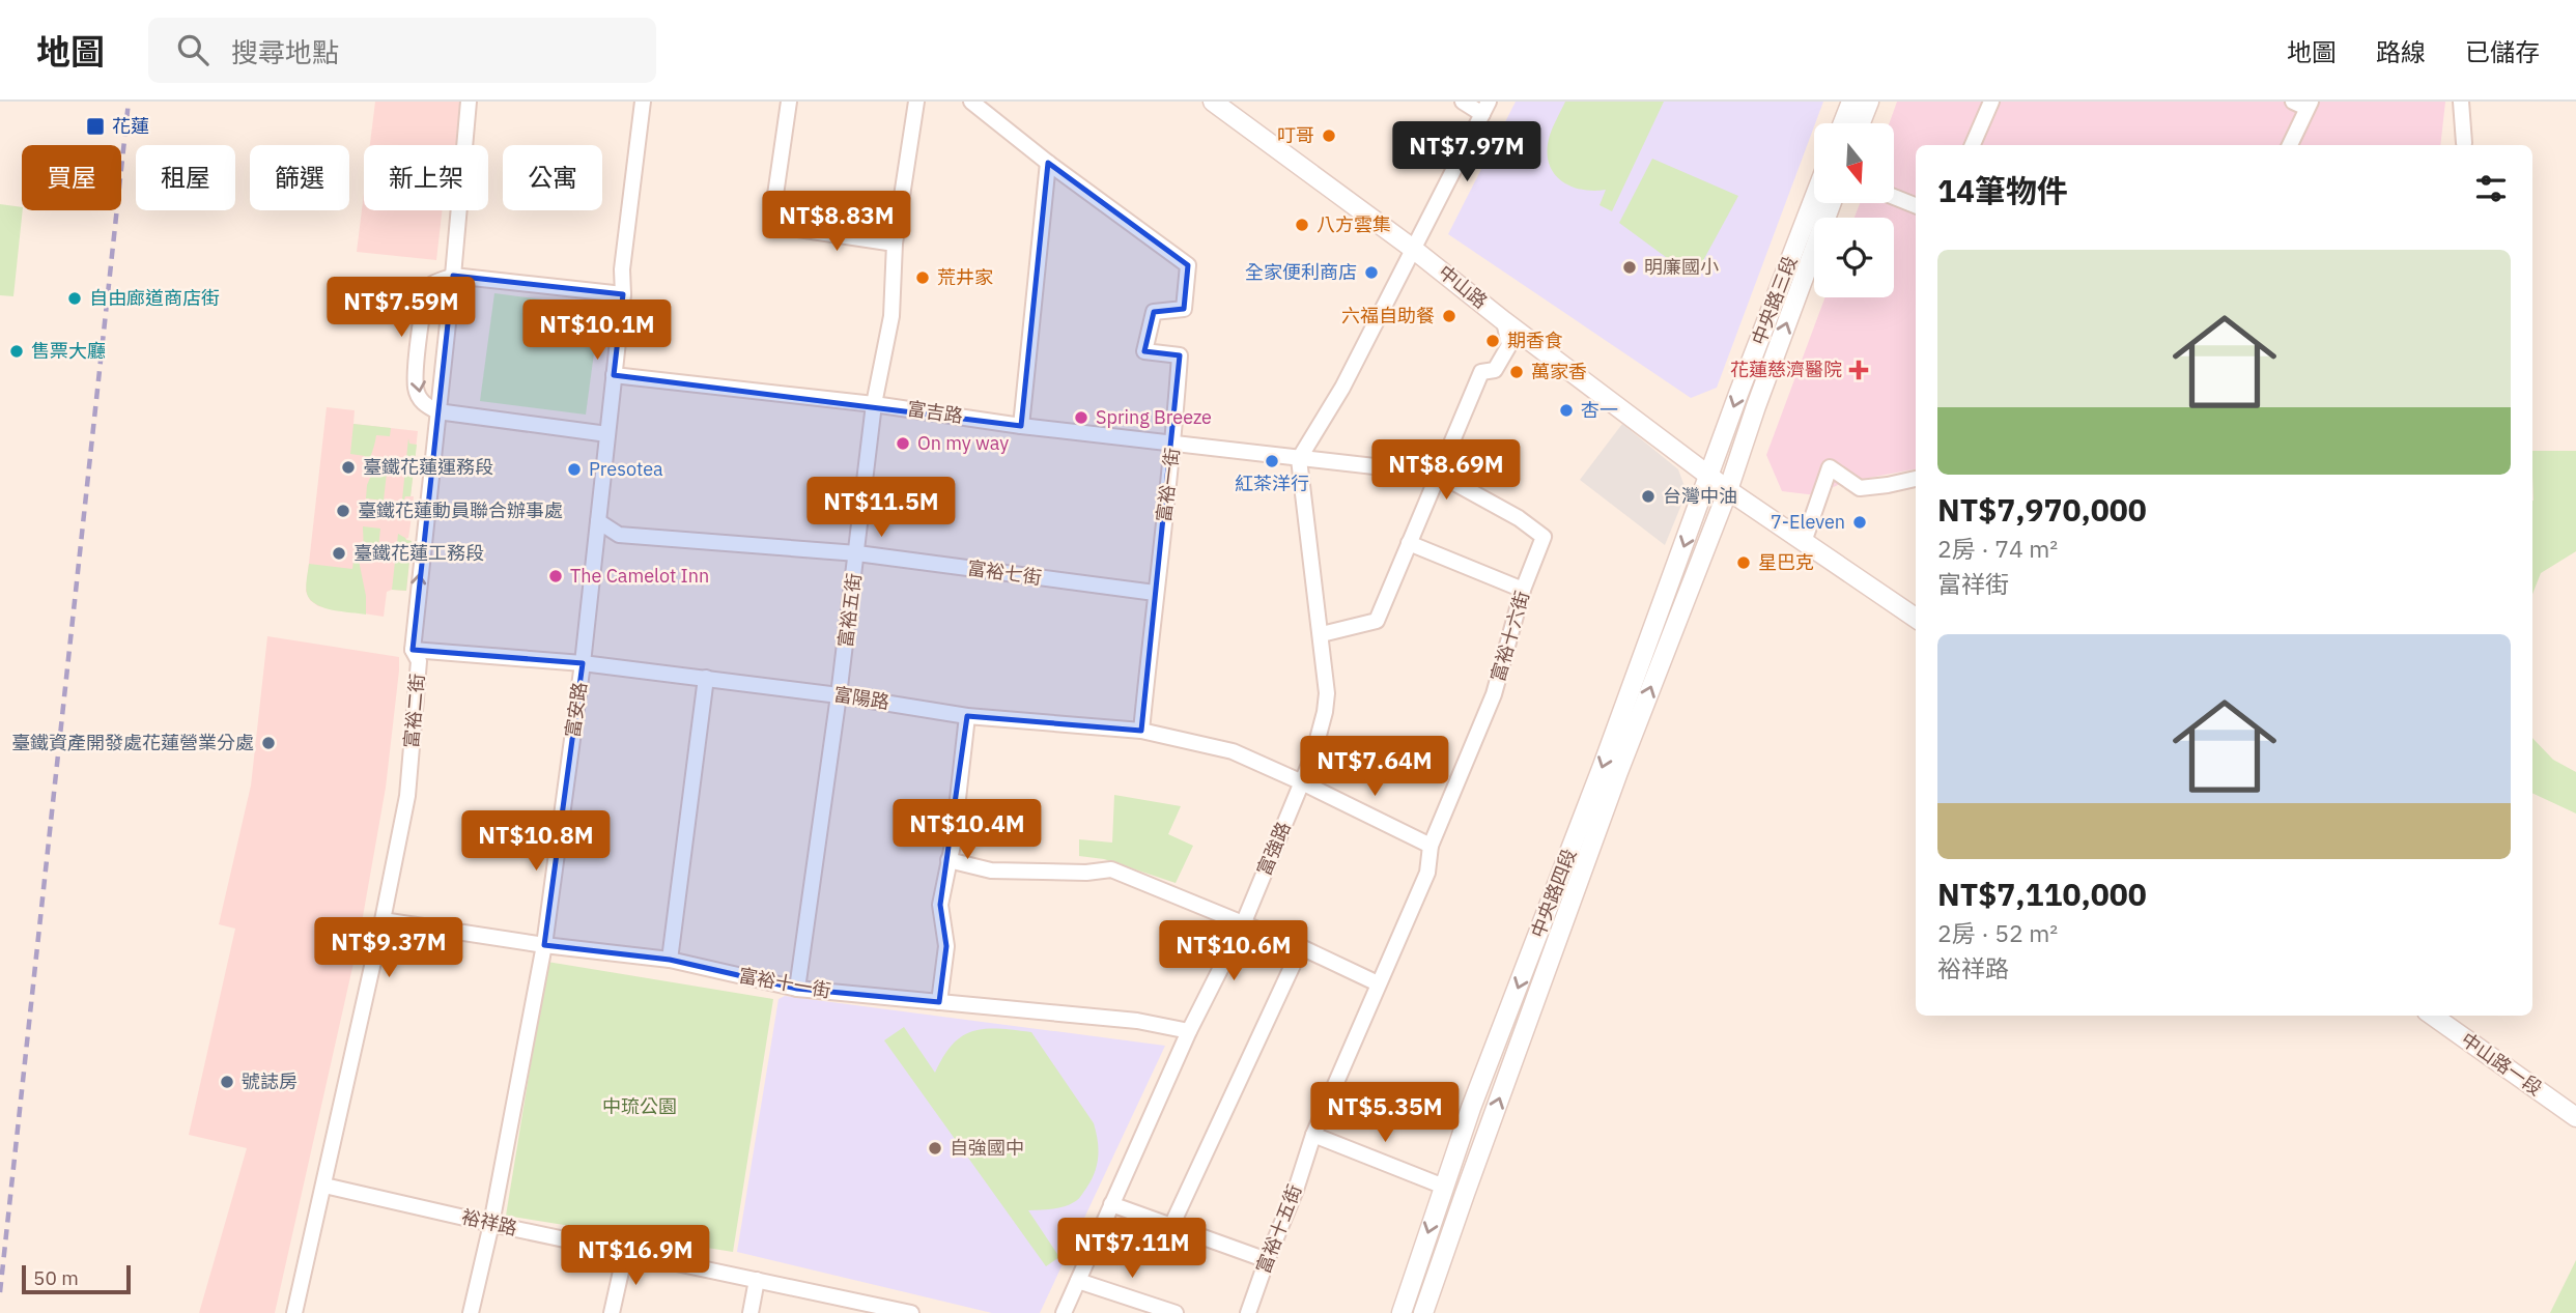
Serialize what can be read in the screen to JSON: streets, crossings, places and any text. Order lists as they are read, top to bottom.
{
  "streets": {
    "street": [
      "中山路",
      "中央路三段",
      "富吉路",
      "富裕一街",
      "富裕七街",
      "富裕五街",
      "富裕十六街",
      "富陽路",
      "富安路",
      "富裕二街",
      "富強路",
      "中央路四段",
      "富裕十一街",
      "中山路一段",
      "裕祥路",
      "富裕十五街"
    ]
  },
  "crossings": [
    ["中山路", "中央路三段"],
    ["中山路", "中央路四段"],
    ["中央路三段", "中央路四段"],
    ["富吉路", "富裕一街"],
    ["富吉路", "富裕五街"],
    ["富吉路", "富裕十六街"],
    ["富吉路", "富安路"],
    ["富吉路", "富強路"],
    ["富裕一街", "富裕七街"],
    ["富裕一街", "富陽路"],
    ["富裕七街", "富裕五街"],
    ["富裕七街", "富安路"],
    ["富裕五街", "富陽路"],
    ["富裕五街", "富裕十一街"],
    ["富裕十六街", "富強路"],
    ["富裕十六街", "富裕十五街"],
    ["富陽路", "富安路"],
    ["富陽路", "富裕二街"],
    ["富陽路", "富強路"],
    ["富安路", "富裕十一街"],
    ["富安路", "裕祥路"],
    ["富裕二街", "富裕十一街"],
    ["富裕二街", "裕祥路"],
    ["富強路", "富裕十一街"]
  ],
  "parks": ["中琉公園"],
  "places": {
    "transit": ["花蓮"],
    "other": [
      "叮哥",
      "八方雲集",
      "明廉國小",
      "全家便利商店",
      "荒井家",
      "自由廊道商店街",
      "六福自助餐",
      "期香食",
      "售票大廳",
      "萬家香",
      "杏一",
      "Spring Breeze",
      "On my way",
      "紅茶洋行",
      "臺鐵花蓮運務段",
      "Presotea",
      "台灣中油",
      "臺鐵花蓮動員聯合辦事處",
      "7-Eleven",
      "臺鐵花蓮工務段",
      "星巴克",
      "The Camelot Inn",
      "臺鐵資產開發處花蓮營業分處",
      "號誌房",
      "自強國中"
    ],
    "health": ["花蓮慈濟醫院"]
  },
  "scale_bar": "50 m",
  "north": "bottom",
  "page": {
    "header": "地圖",
    "search": "搜尋地點",
    "nav": ["地圖", "路線", "已儲存"],
    "price": [
      "NT$7.97M",
      "NT$8.83M",
      "NT$7.59M",
      "NT$10.1M",
      "NT$8.69M",
      "NT$11.5M",
      "NT$7.64M",
      "NT$10.4M",
      "NT$10.8M",
      "NT$9.37M",
      "NT$10.6M",
      "NT$5.35M",
      "NT$7.11M",
      "NT$16.9M"
    ],
    "chip": [
      "買屋",
      "租屋",
      "篩選",
      "新上架",
      "公寓"
    ],
    "heading": "14筆物件",
    "list": [
      {
        "name": "NT$7,970,000",
        "note": "2房 · 74 m² · 富祥街"
      },
      {
        "name": "NT$7,110,000",
        "note": "2房 · 52 m² · 裕祥路"
      }
    ],
    "scale": "50 m"
  }
}
